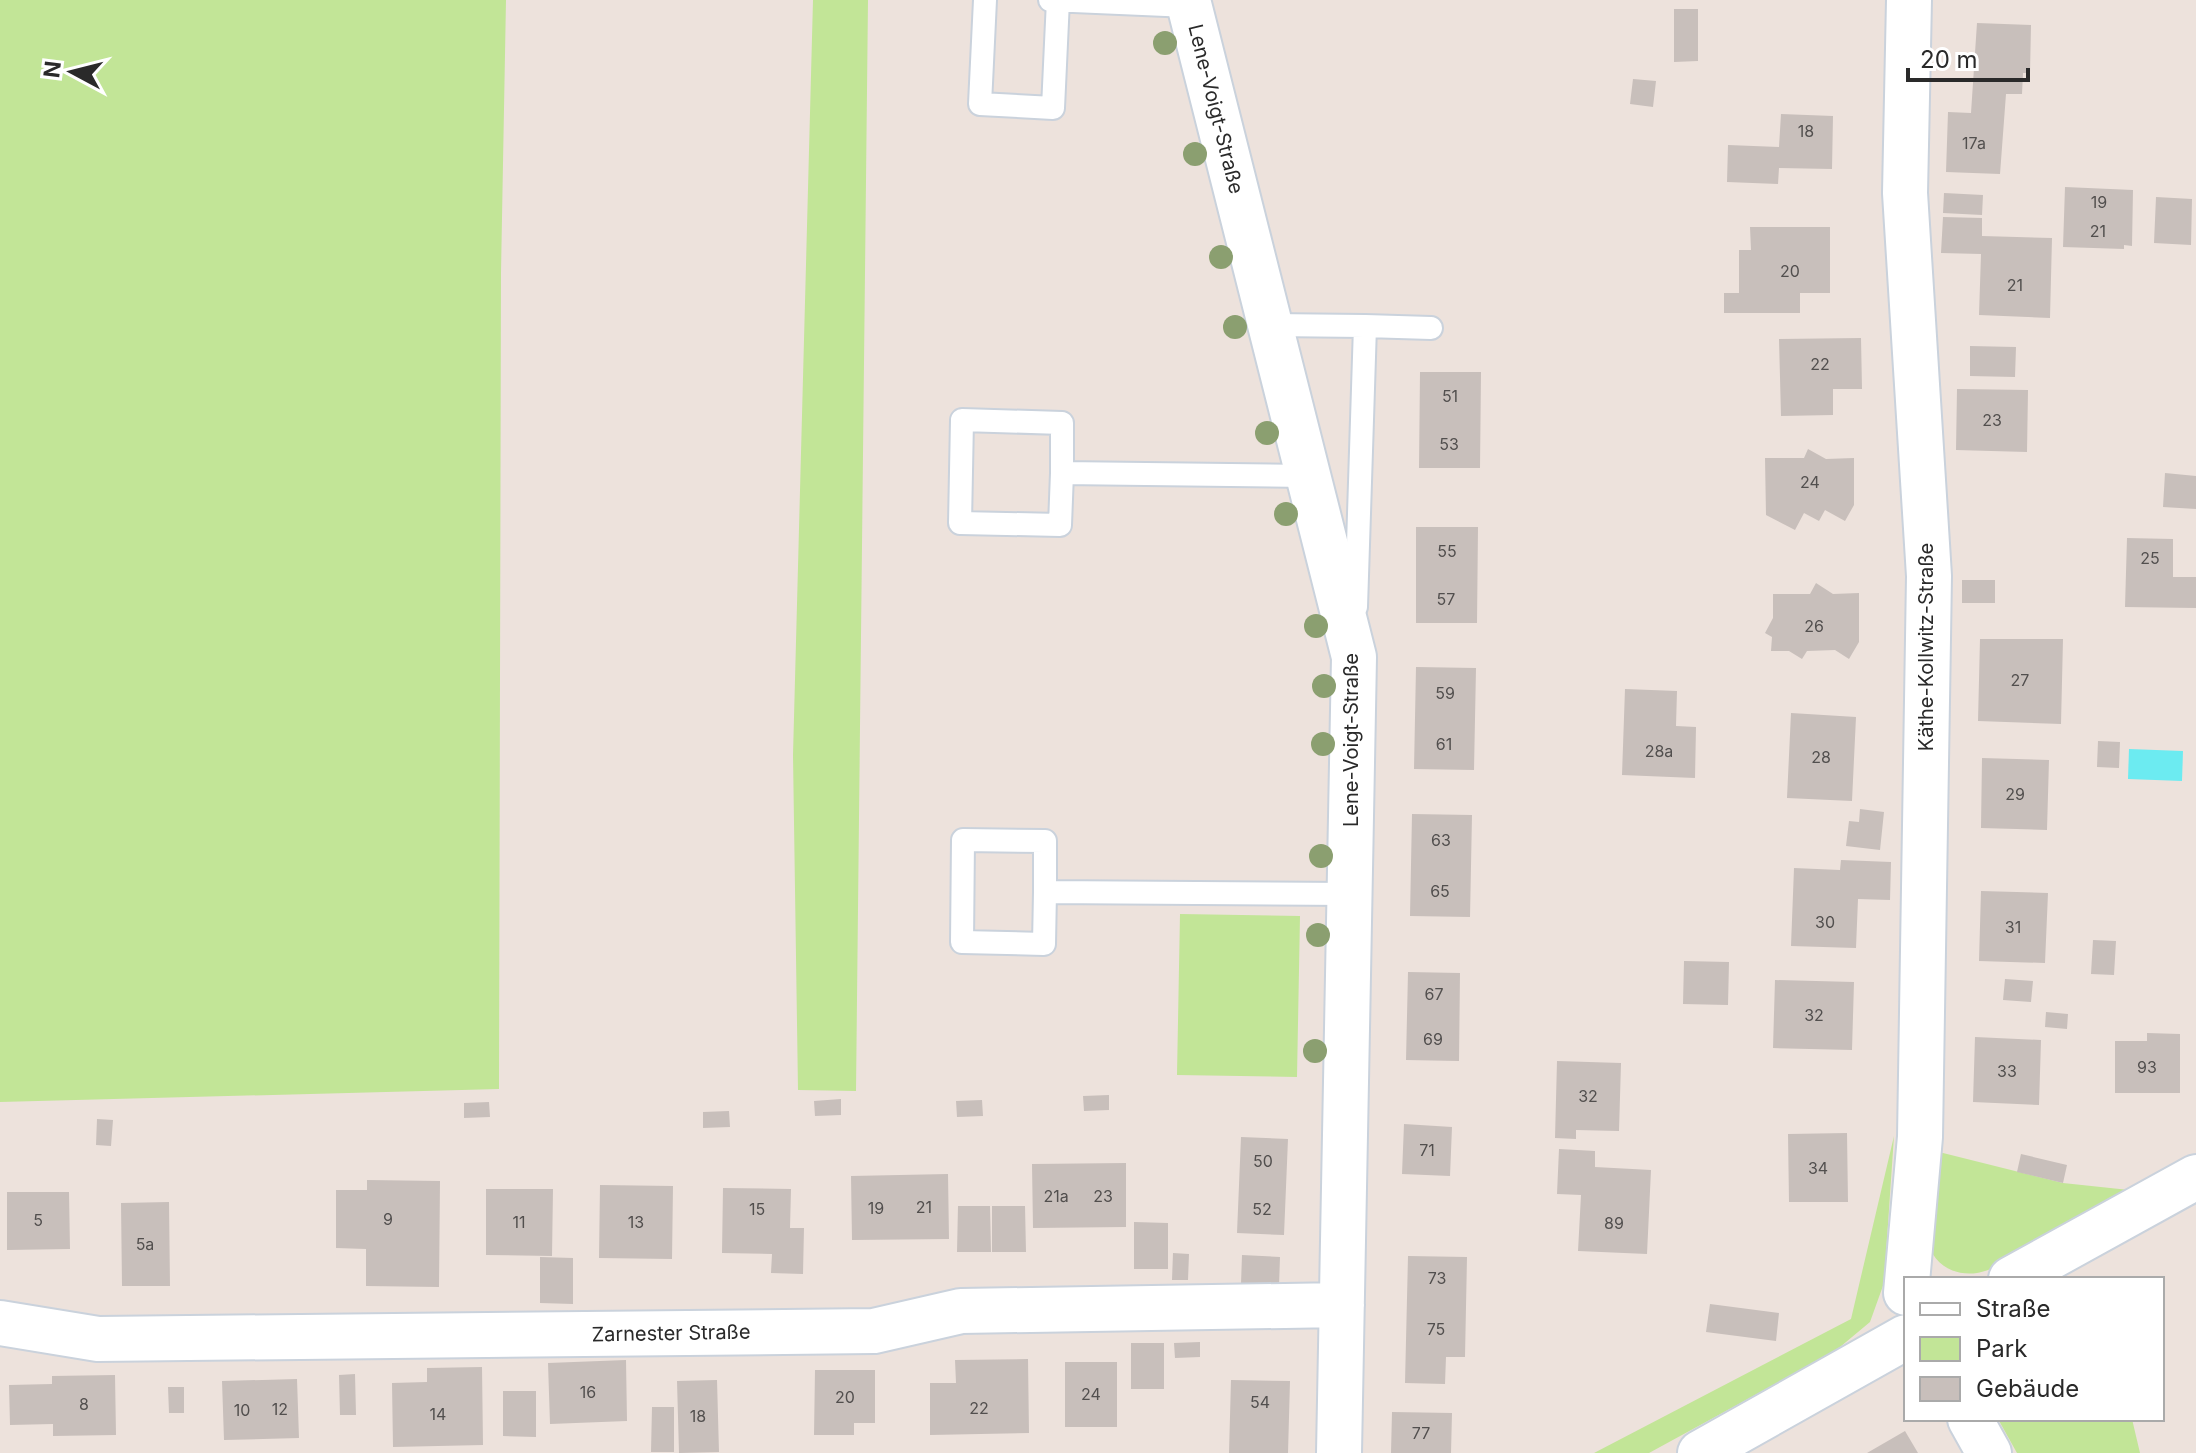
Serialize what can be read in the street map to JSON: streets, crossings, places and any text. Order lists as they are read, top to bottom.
{
  "streets": {
    "street": ["Lene-Voigt-Straße", "Käthe-Kollwitz-Straße", "Zarnester Straße"]
  },
  "crossings": [
    ["Lene-Voigt-Straße", "Zarnester Straße"]
  ],
  "house_numbers": [
    "18",
    "17a",
    "19",
    "21",
    "20",
    "21",
    "22",
    "51",
    "23",
    "53",
    "24",
    "55",
    "25",
    "57",
    "26",
    "27",
    "59",
    "61",
    "28a",
    "28",
    "29",
    "63",
    "65",
    "30",
    "31",
    "67",
    "32",
    "69",
    "93",
    "33",
    "32",
    "71",
    "50",
    "34",
    "21a",
    "23",
    "21",
    "19",
    "15",
    "52",
    "9",
    "5",
    "11",
    "13",
    "89",
    "5a",
    "73",
    "75",
    "16",
    "24",
    "20",
    "54",
    "8",
    "22",
    "12",
    "10",
    "14",
    "18",
    "77"
  ],
  "legend": ["Straße", "Park", "Gebäude"],
  "scale_bar": "20 m",
  "north": "left"
}
